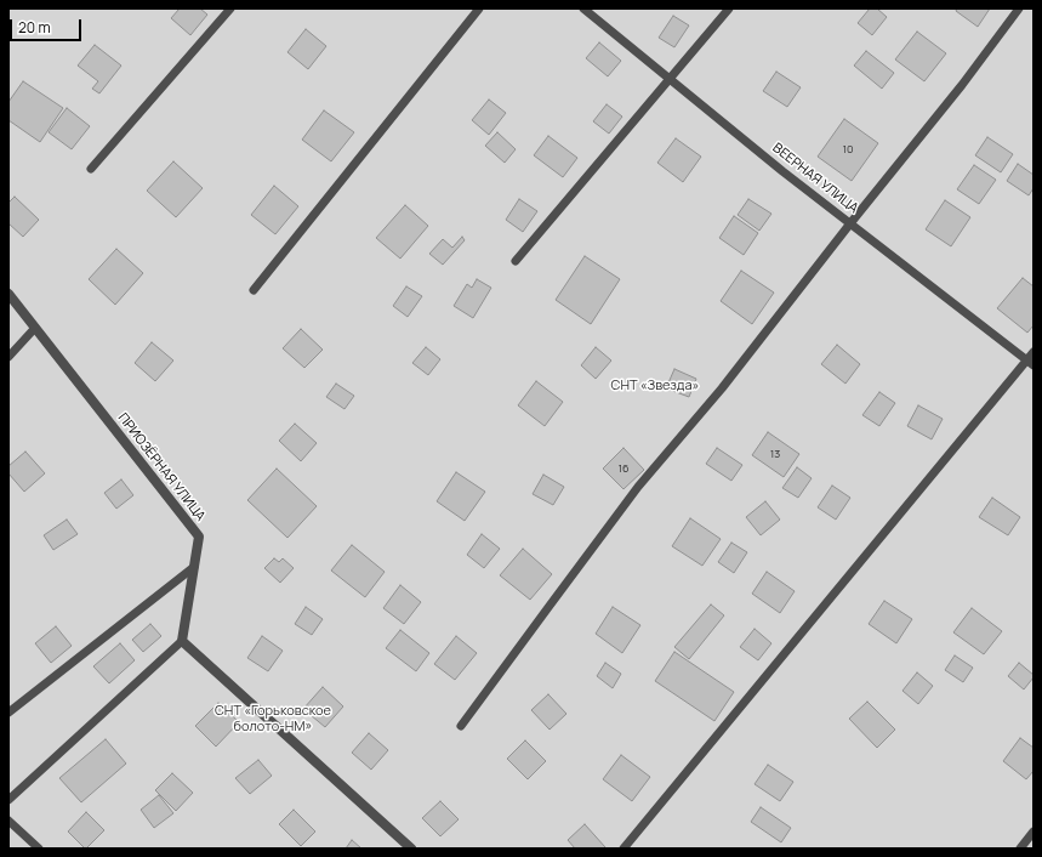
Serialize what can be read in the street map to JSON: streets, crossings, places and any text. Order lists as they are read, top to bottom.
{
  "streets": {
    "street": ["ПРИОЗЁРНАЯ УЛИЦА"],
    "lane": ["ВЕЕРНАЯ УЛИЦА"]
  },
  "parks": ["СНТ «Звезда»", "СНТ «Горьковское болото-НМ»"],
  "house_numbers": ["10", "13", "16"],
  "scale_bar": "20 m"
}
